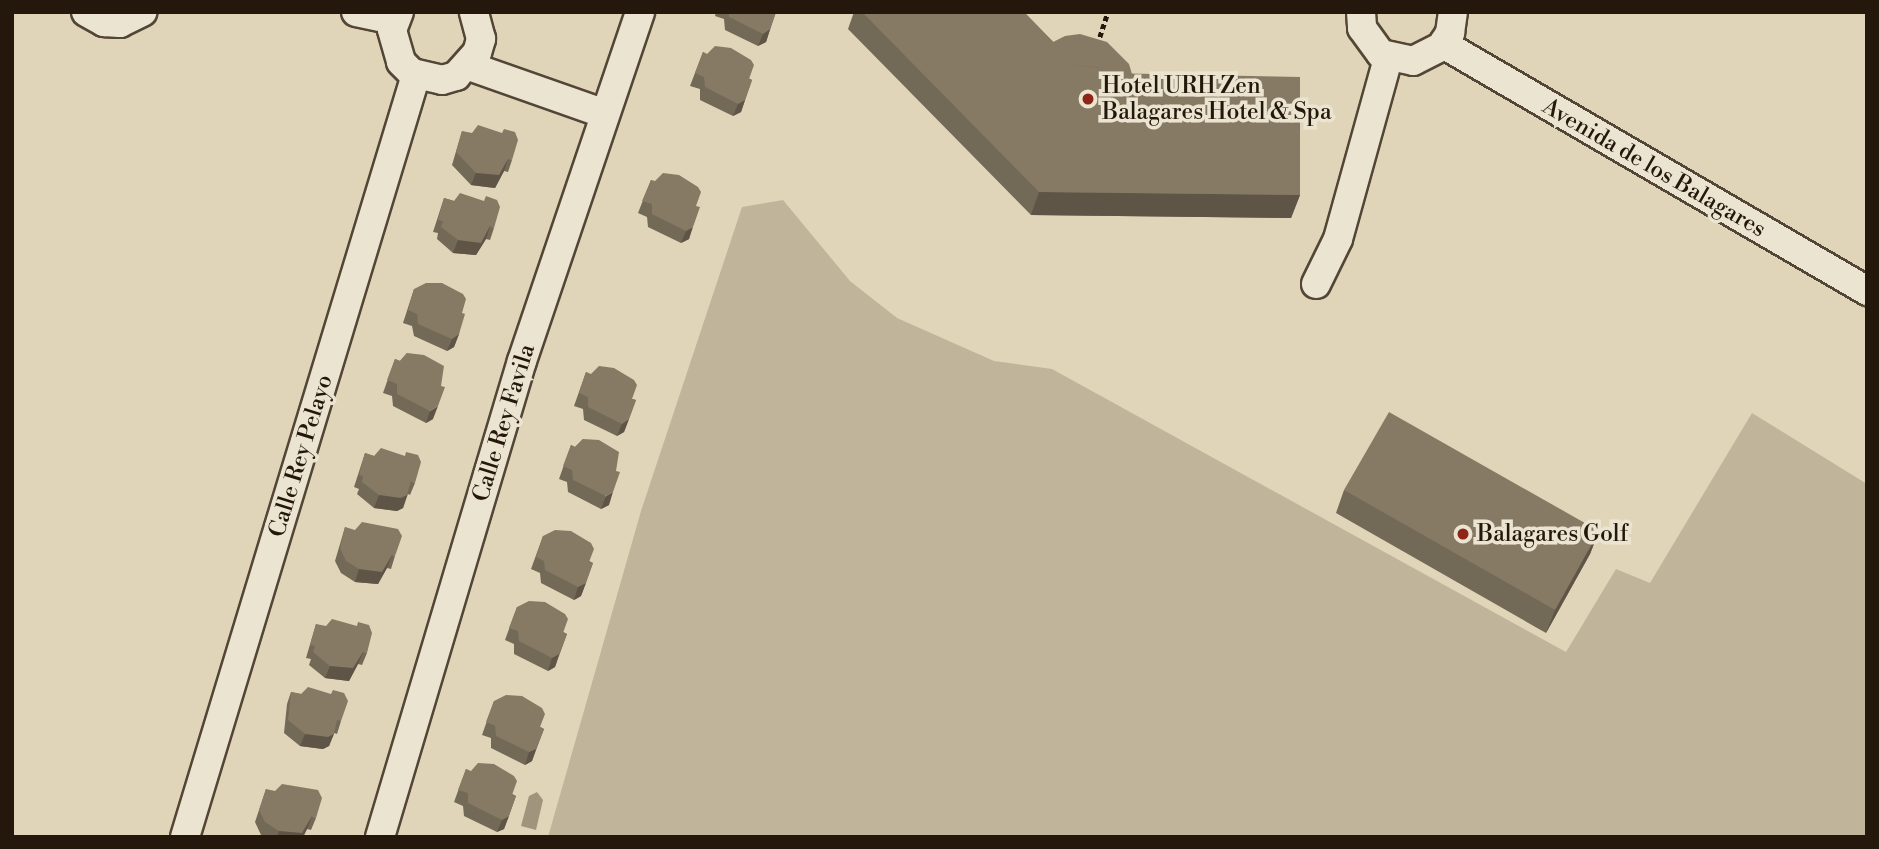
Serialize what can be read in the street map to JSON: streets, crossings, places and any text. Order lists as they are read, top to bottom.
{
  "streets": {
    "street": ["Avenida de los Balagares", "Calle Rey Favila", "Calle Rey Pelayo"]
  },
  "places": ["Hotel URH Zen Balagares Hotel & Spa", "Balagares Golf"]
}
